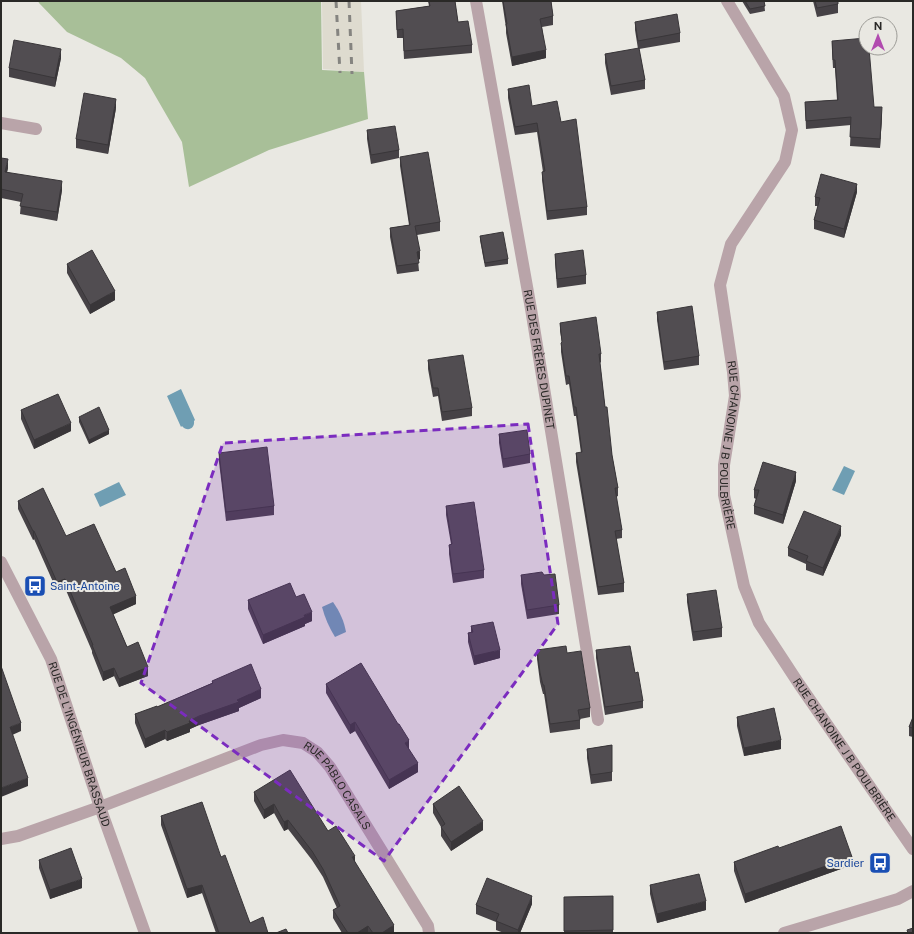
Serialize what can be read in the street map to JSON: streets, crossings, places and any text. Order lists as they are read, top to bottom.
{
  "streets": {
    "street": [
      "RUE DES FRÈRES DUPINET",
      "RUE CHANOINE J B POULBRIÈRE",
      "RUE DE L'INGÉNIEUR BRASSAUD",
      "RUE PABLO CASALS"
    ]
  },
  "crossings": [
    ["RUE DE L'INGÉNIEUR BRASSAUD", "RUE PABLO CASALS"]
  ],
  "places": {
    "bus stop": ["Saint-Antoine", "Sardier"]
  },
  "north": "top"
}
